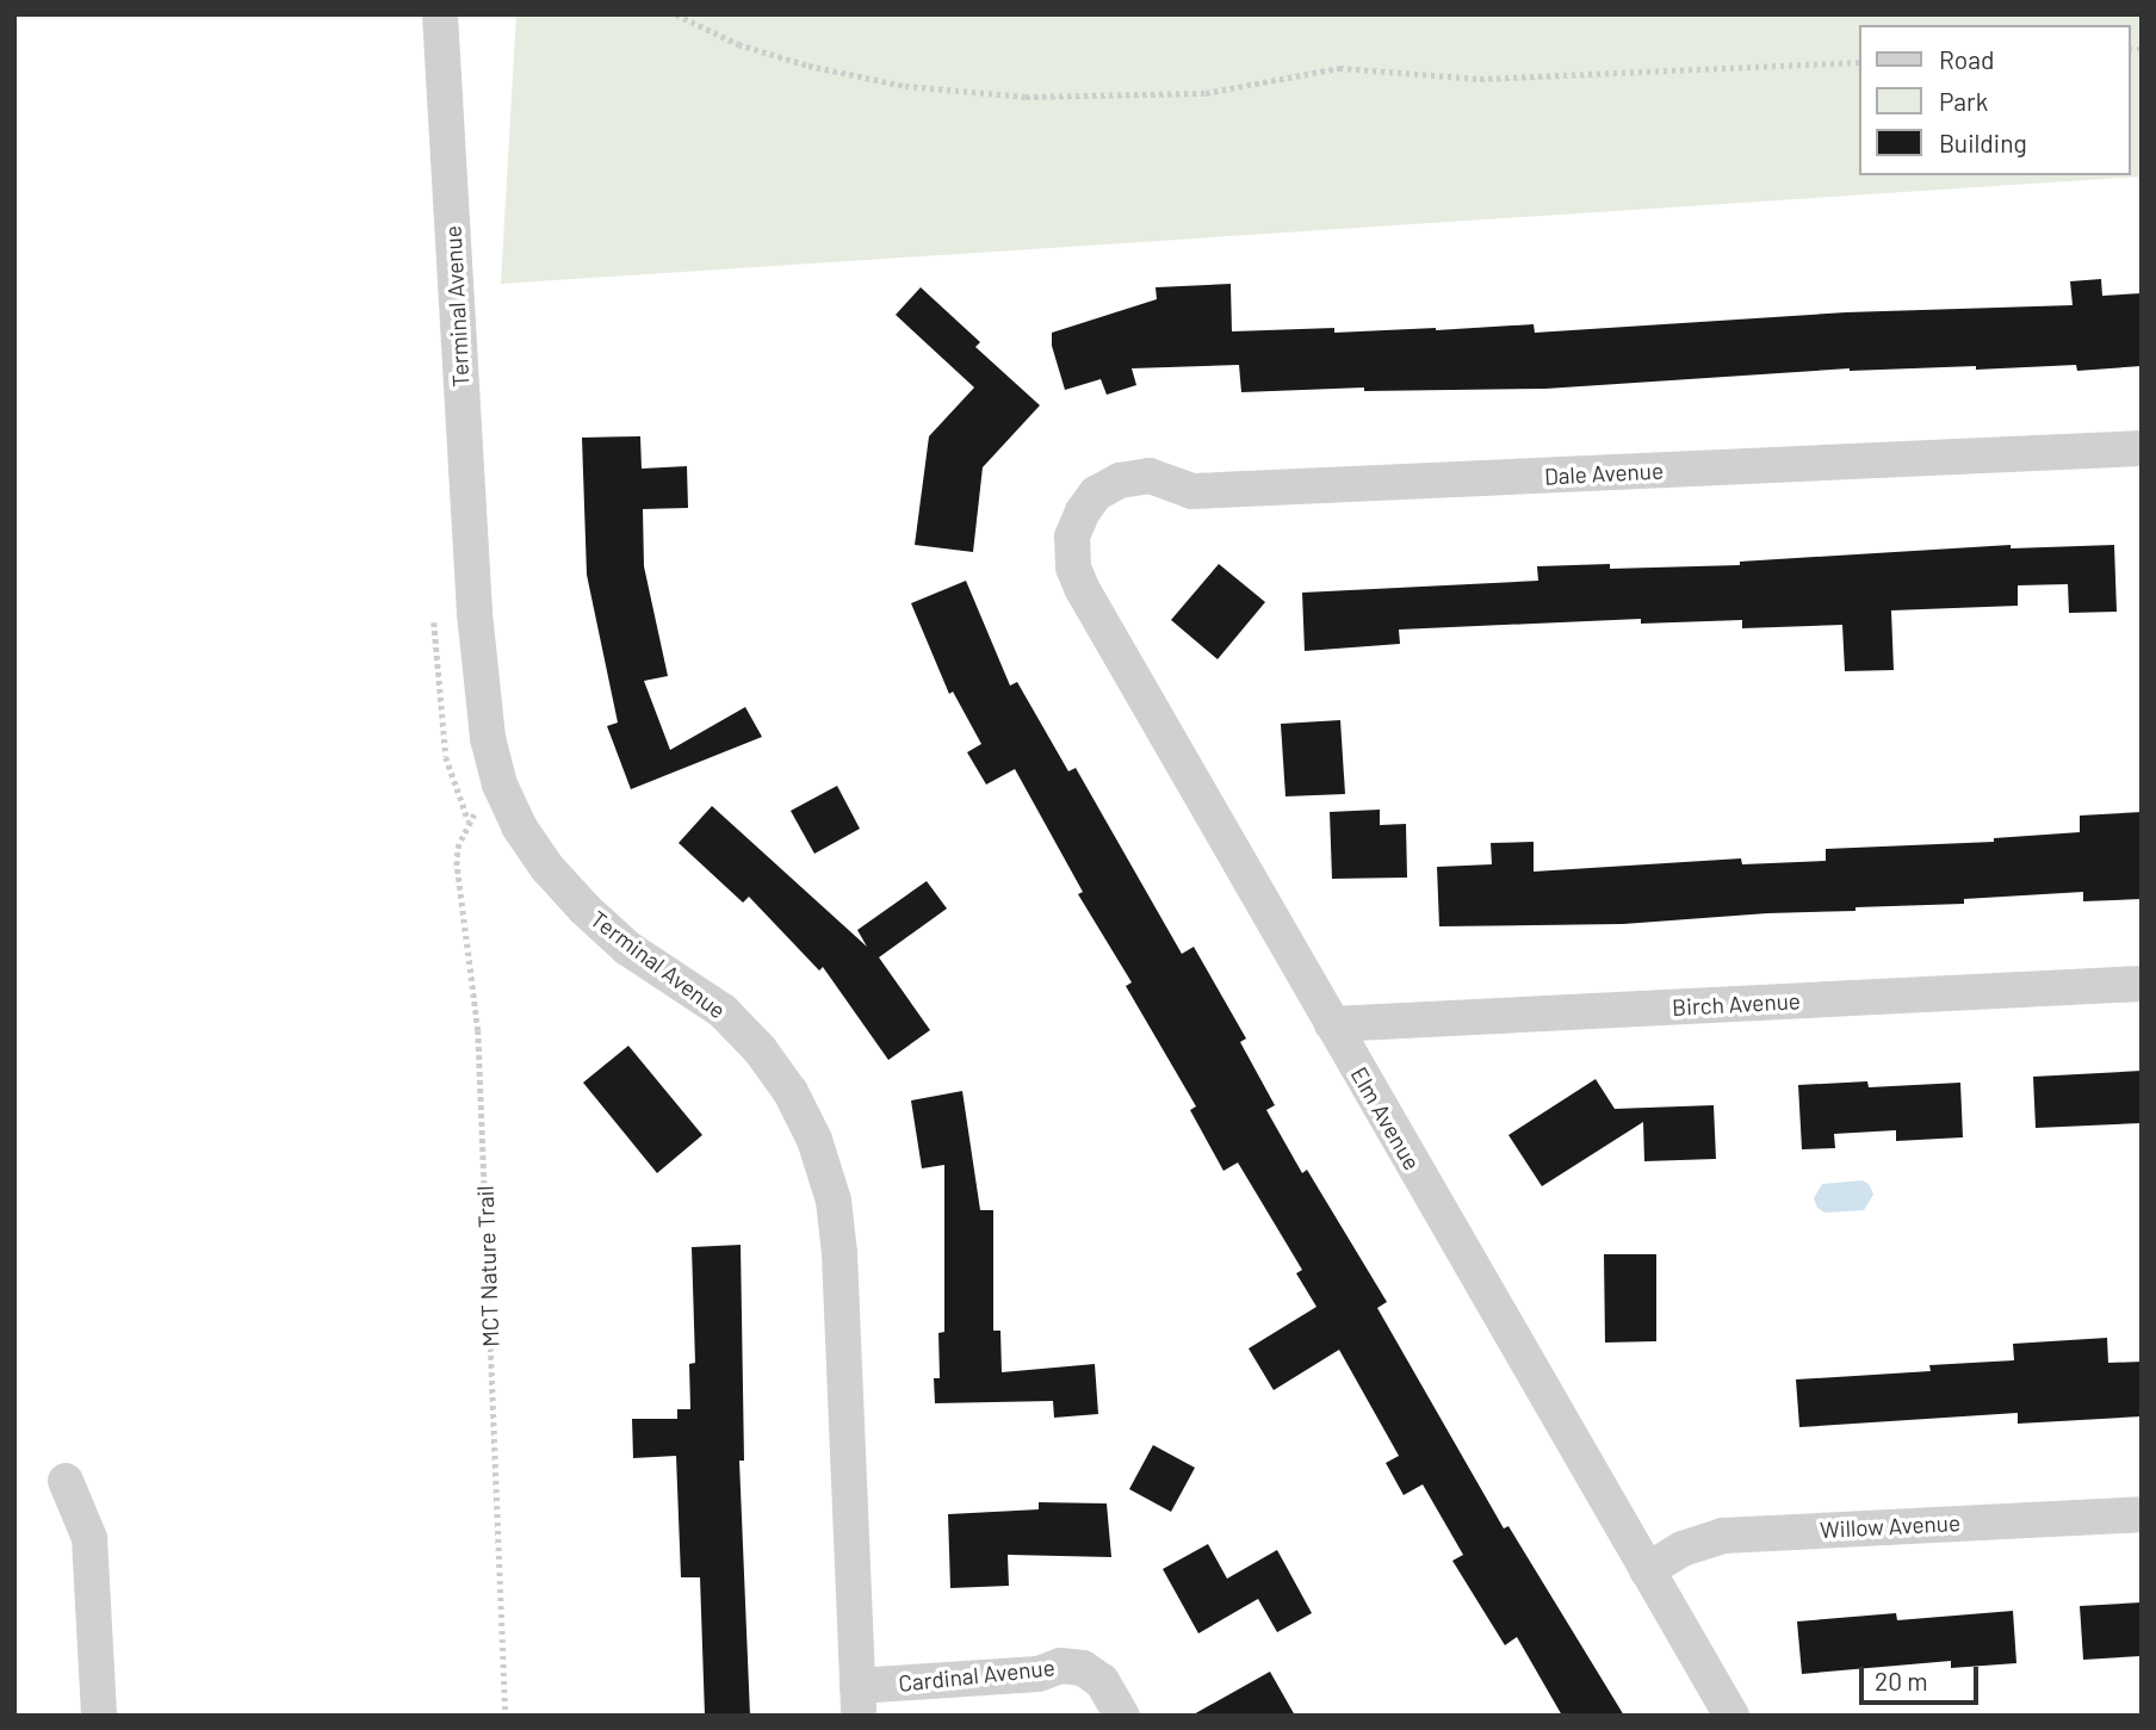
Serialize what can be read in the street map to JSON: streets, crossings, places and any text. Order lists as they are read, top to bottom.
{
  "streets": {
    "street": [
      "Terminal Avenue",
      "Dale Avenue",
      "Birch Avenue",
      "Elm Avenue",
      "Willow Avenue",
      "Cardinal Avenue"
    ],
    "path": ["MCT Nature Trail"]
  },
  "crossings": [
    ["Terminal Avenue", "Cardinal Avenue"],
    ["Dale Avenue", "Elm Avenue"],
    ["Birch Avenue", "Elm Avenue"],
    ["Elm Avenue", "Willow Avenue"]
  ],
  "legend": ["Road", "Park", "Building"],
  "scale_bar": "20 m"
}
